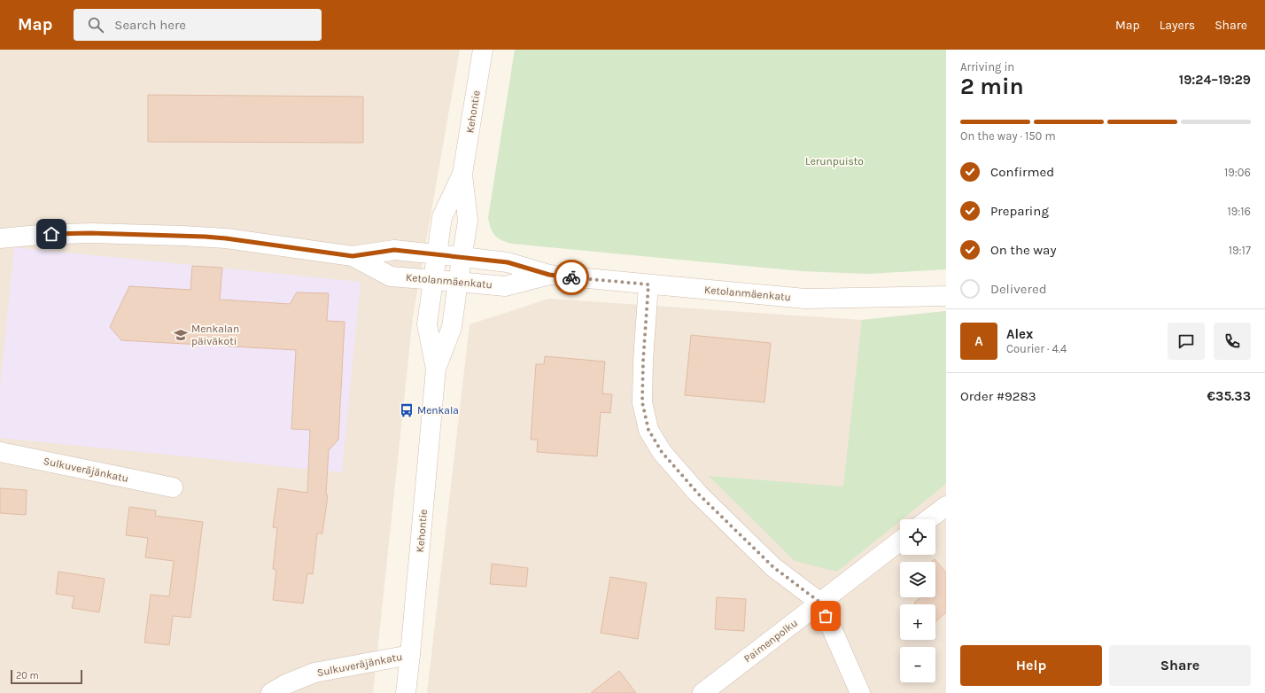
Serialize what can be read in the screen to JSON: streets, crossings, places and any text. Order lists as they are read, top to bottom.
{
  "streets": {
    "street": [
      "Kehontie",
      "Ketolanmäenkatu",
      "Sulkuveräjänkatu",
      "Paimenpolku"
    ]
  },
  "crossings": [
    ["Kehontie", "Ketolanmäenkatu"],
    ["Kehontie", "Sulkuveräjänkatu"]
  ],
  "parks": ["Lerunpuisto"],
  "places": {
    "school or university": ["Menkalan päiväkoti"],
    "bus stop": ["Menkala"]
  },
  "scale_bar": "20 m",
  "page": {
    "header": "Map",
    "search": "Search here",
    "nav": ["Map", "Layers", "Share"],
    "heading": ["2 min", "Arriving in", "19:24–19:29"],
    "panel": [
      "Alex",
      "Courier · 4.4",
      "Order #9283",
      "€35.33"
    ],
    "bar": "On the way · 150 m",
    "list": [
      ["Confirmed", "19:06"],
      ["Preparing", "19:16"],
      ["On the way", "19:17"],
      "Delivered"
    ],
    "round": "A",
    "map_buttons": ["+", "−"],
    "buttons": ["Help", "Share"],
    "scale": "20 m"
  }
}
